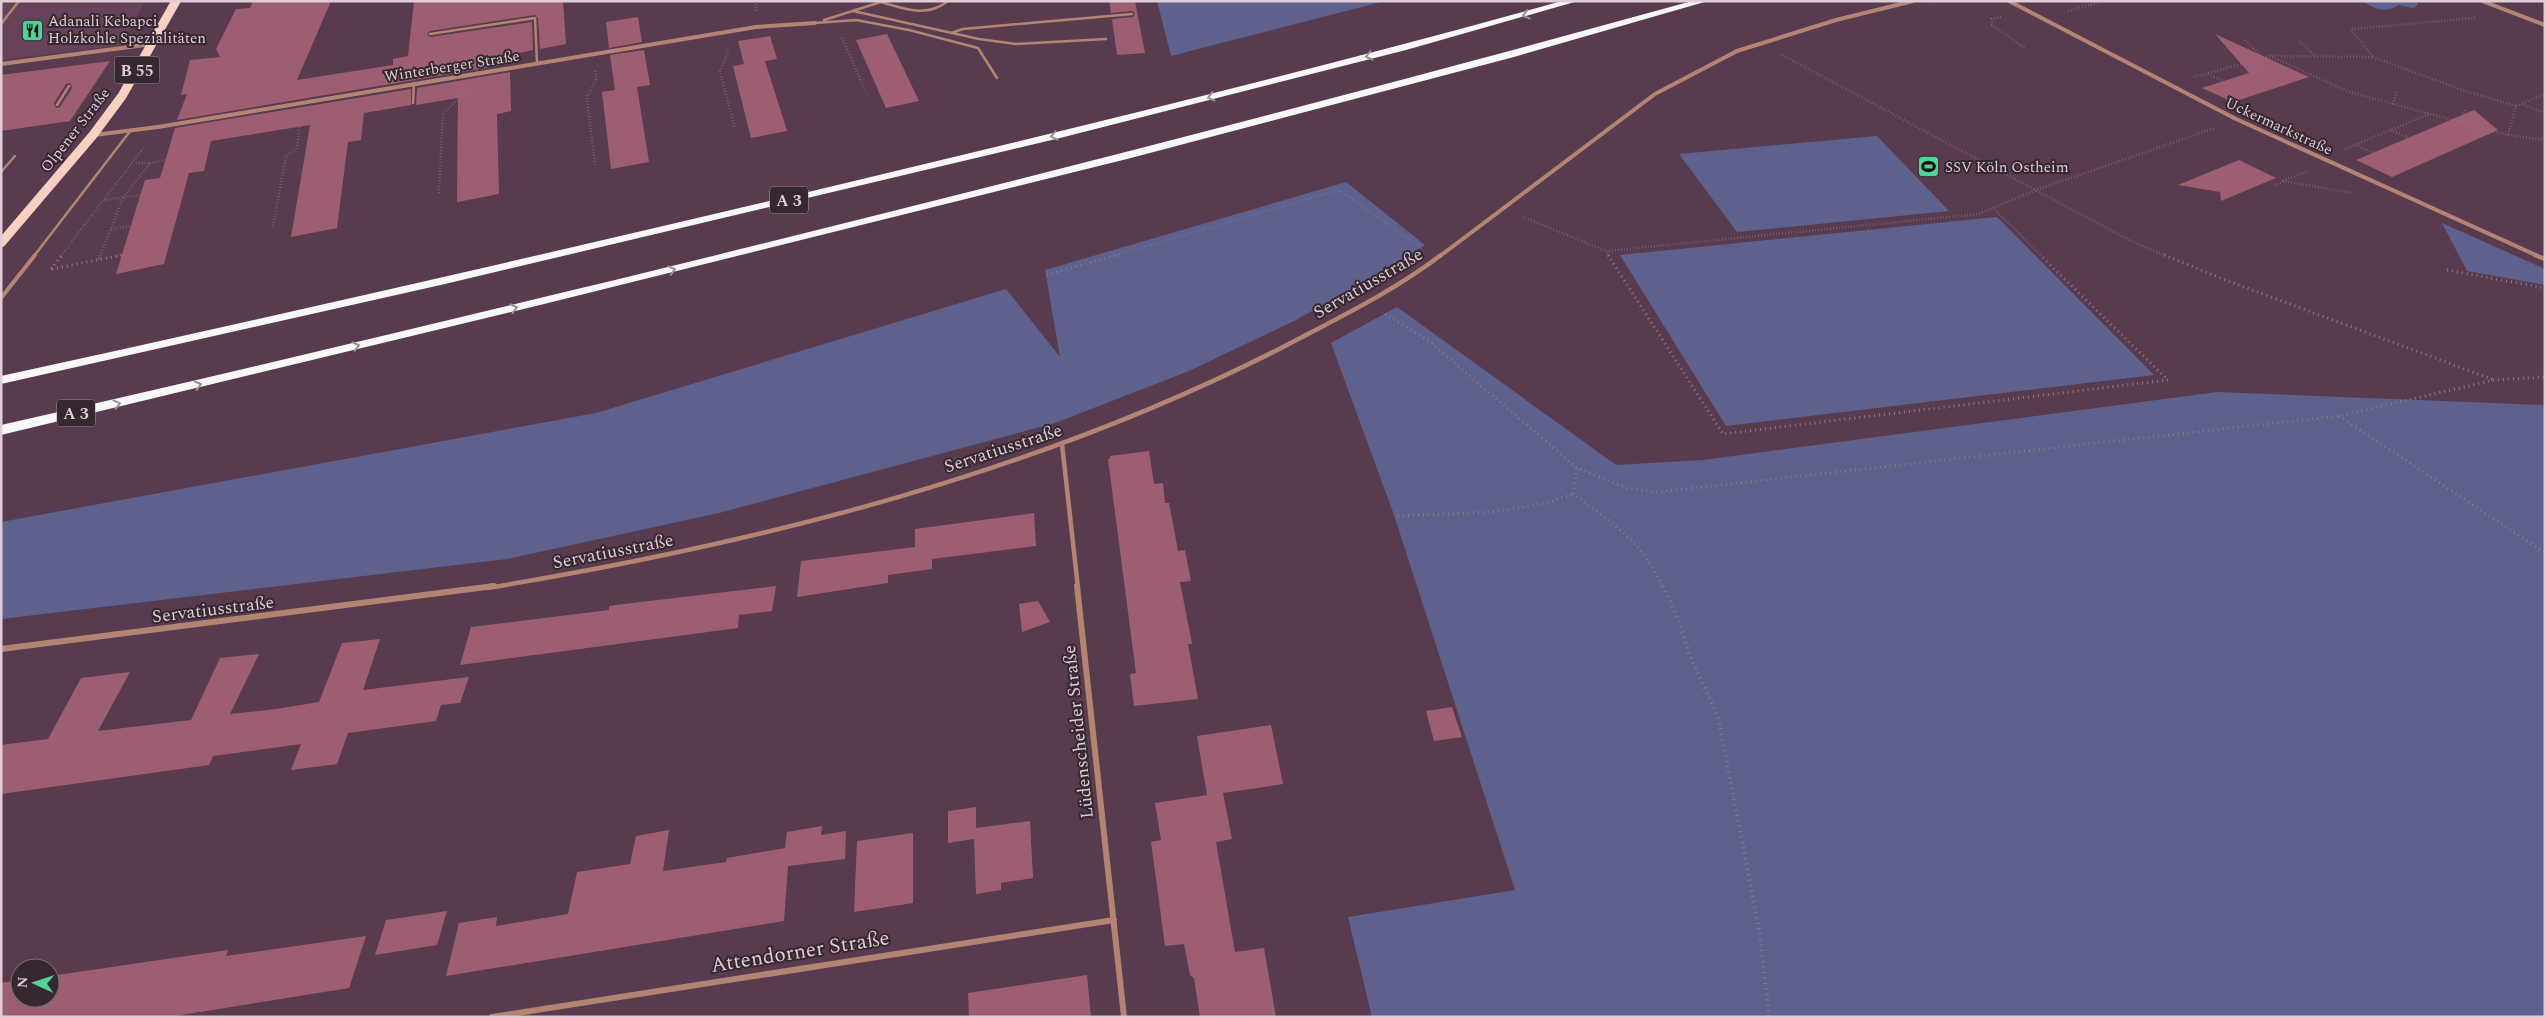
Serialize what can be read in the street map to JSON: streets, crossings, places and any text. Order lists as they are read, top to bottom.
{
  "streets": {
    "highway": ["A 3"],
    "main road": ["B 55", "Olpener Straße"],
    "street": [
      "Winterberger Straße",
      "Uckermarkstraße",
      "Servatiusstraße",
      "Lüdenscheider Straße",
      "Attendorner Straße"
    ]
  },
  "crossings": [
    ["Winterberger Straße", "Olpener Straße"],
    ["Servatiusstraße", "Lüdenscheider Straße"],
    ["Lüdenscheider Straße", "Attendorner Straße"]
  ],
  "places": {
    "restaurant": ["Adanali Kebapci Holzkohle Spezialitäten"],
    "sports": ["SSV Köln Ostheim"]
  },
  "north": "left"
}
